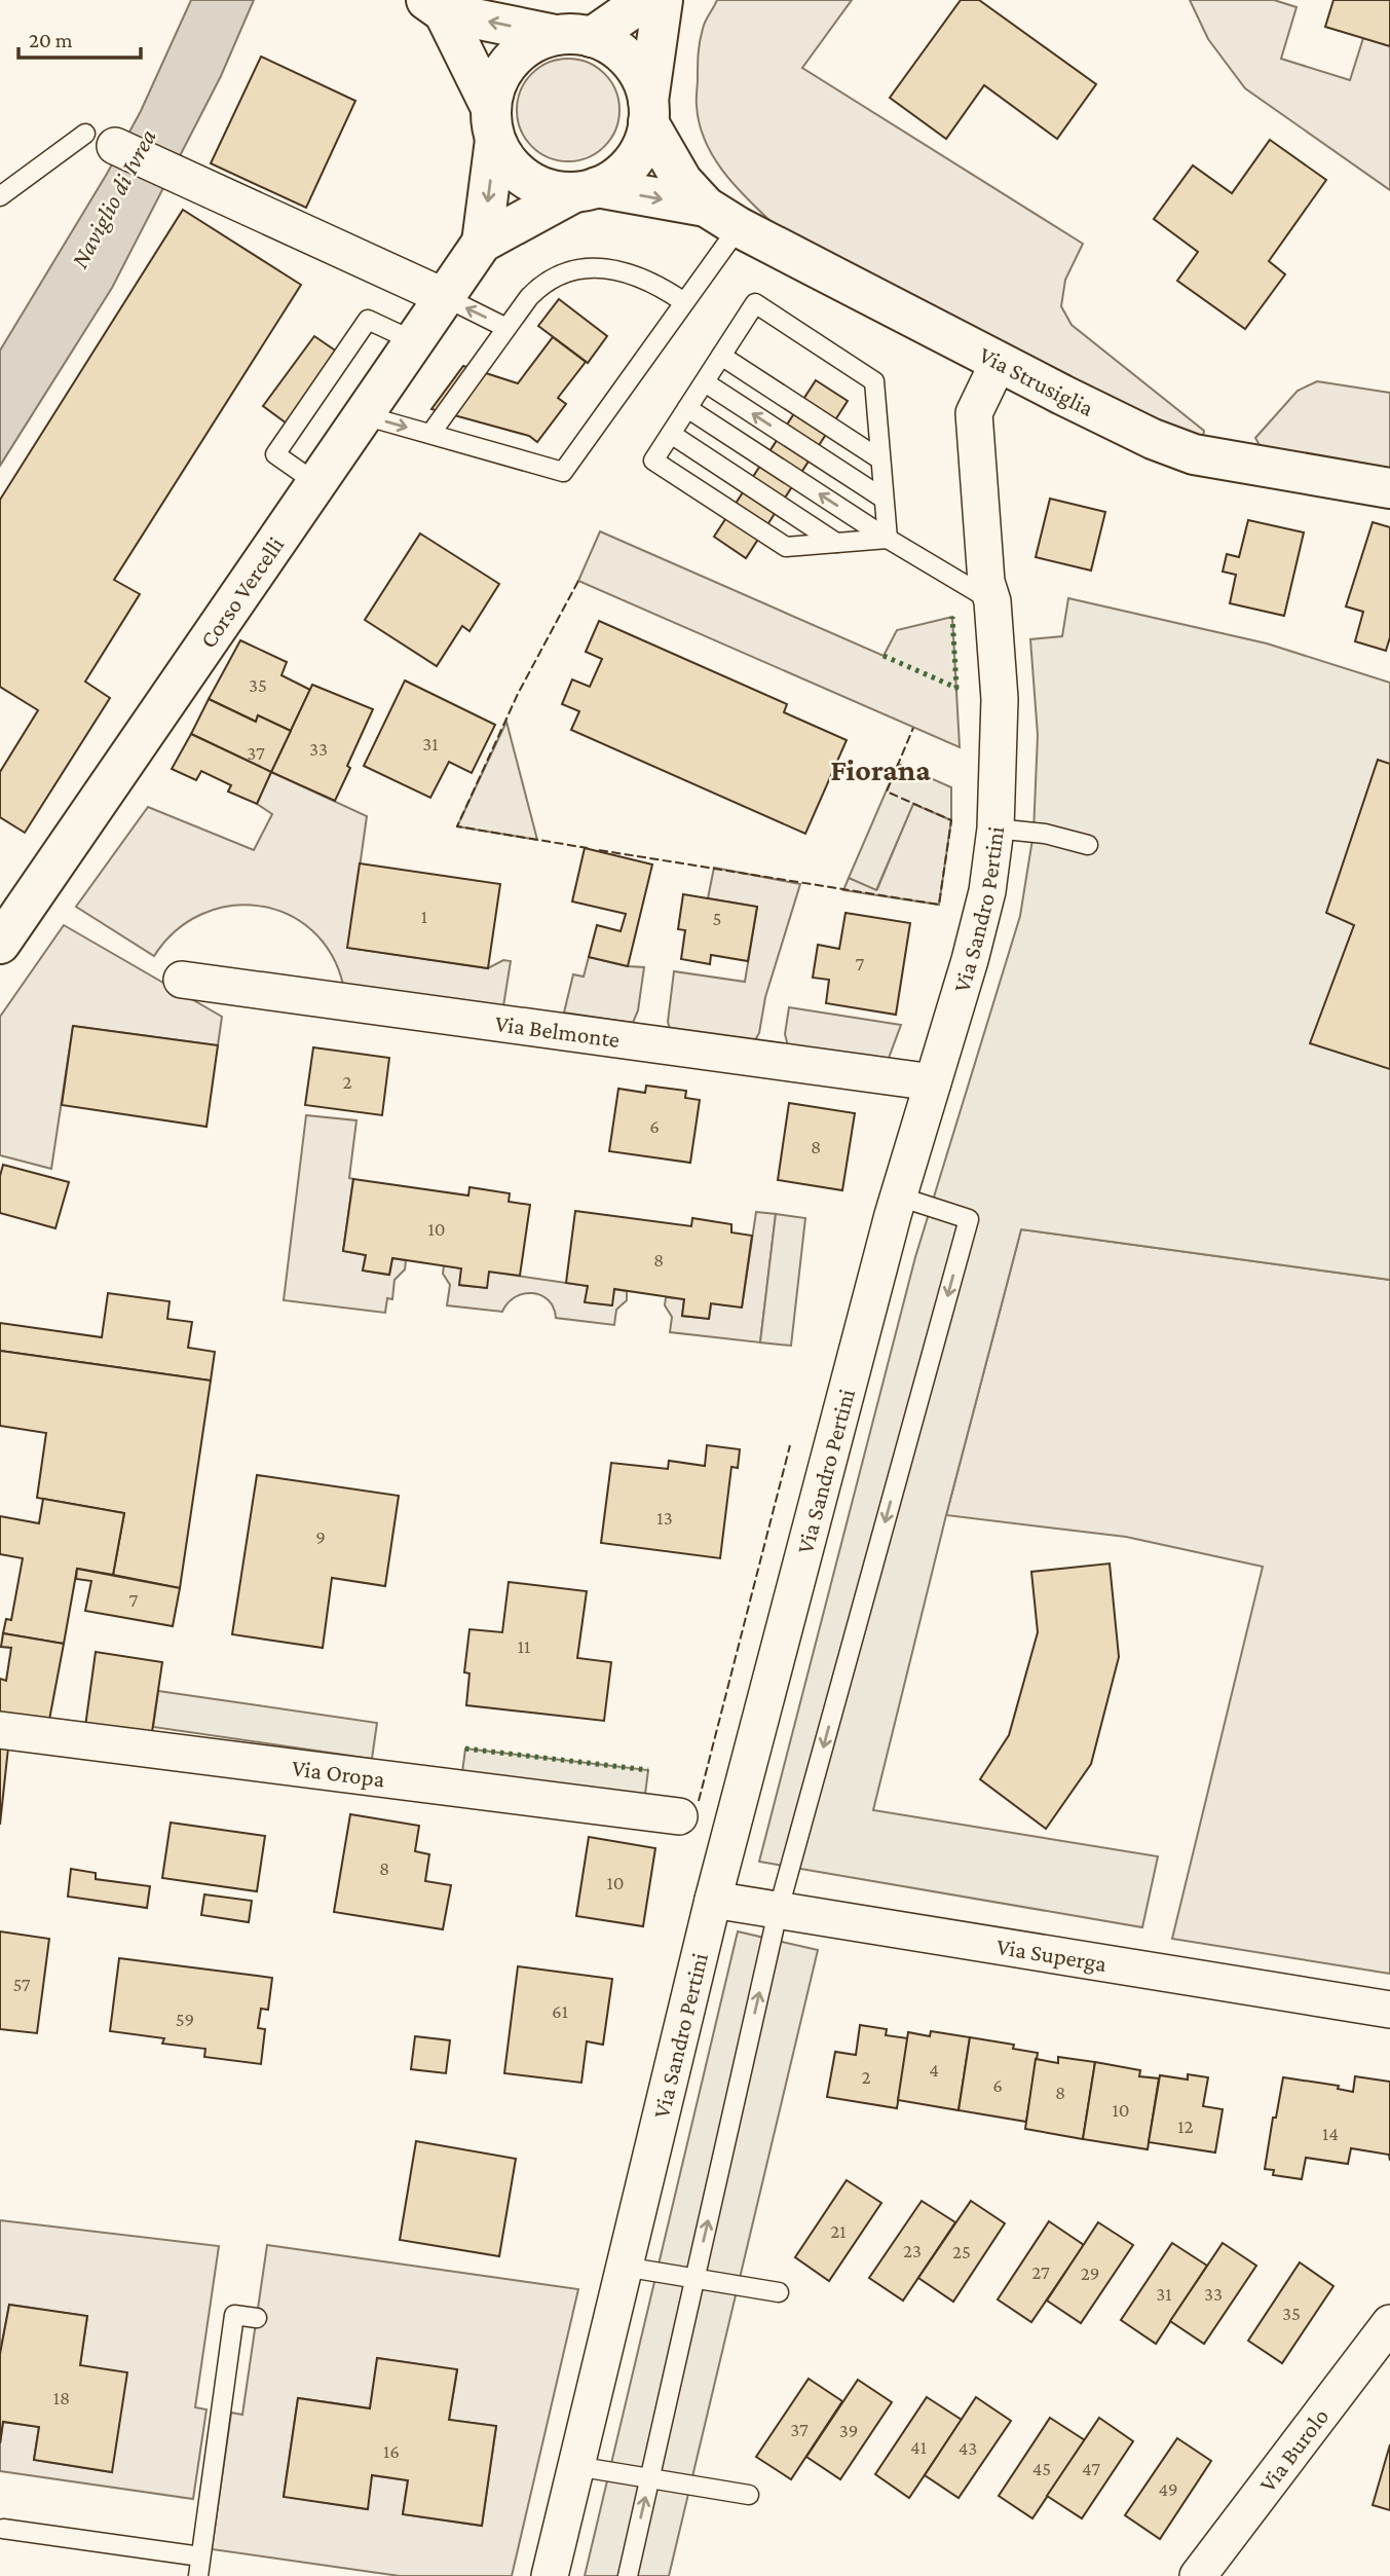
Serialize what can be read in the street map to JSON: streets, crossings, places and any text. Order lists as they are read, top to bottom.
{
  "streets": {
    "main road": ["Via Strusiglia", "Corso Vercelli"],
    "street": [
      "Via Sandro Pertini",
      "Via Belmonte",
      "Via Oropa",
      "Via Superga",
      "Via Burolo"
    ]
  },
  "crossings": [
    ["Via Strusiglia", "Corso Vercelli"],
    ["Via Strusiglia", "Via Sandro Pertini"],
    ["Via Sandro Pertini", "Via Belmonte"],
    ["Via Sandro Pertini", "Via Superga"]
  ],
  "districts": ["Fiorana"],
  "water": ["Naviglio di Ivrea"],
  "house_numbers": [
    "35",
    "31",
    "33",
    "37",
    "1",
    "5",
    "7",
    "2",
    "6",
    "8",
    "10",
    "8",
    "13",
    "9",
    "7",
    "11",
    "8",
    "10",
    "57",
    "61",
    "59",
    "4",
    "2",
    "6",
    "8",
    "10",
    "12",
    "14",
    "21",
    "23",
    "25",
    "27",
    "29",
    "31",
    "33",
    "35",
    "18",
    "37",
    "39",
    "41",
    "43",
    "16",
    "45",
    "47",
    "49"
  ],
  "scale_bar": "20 m"
}
